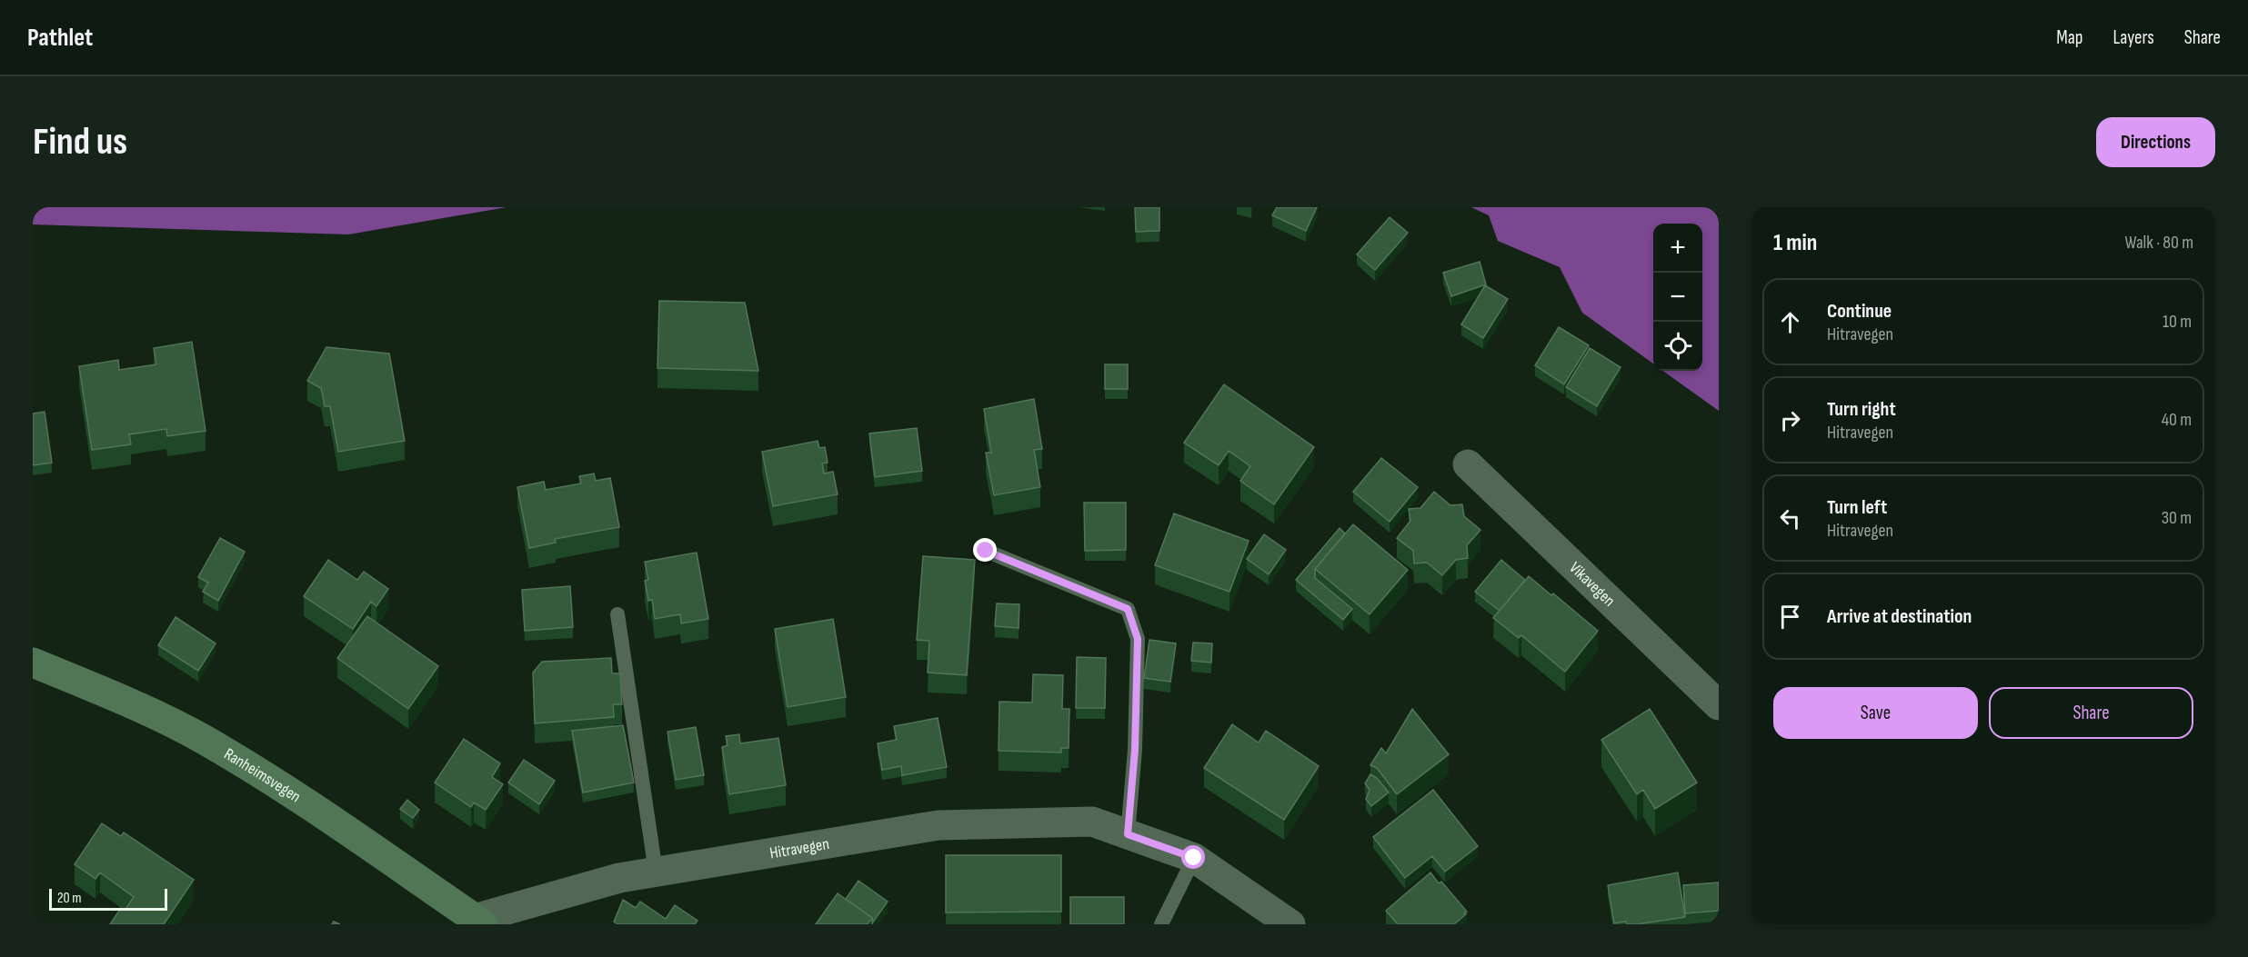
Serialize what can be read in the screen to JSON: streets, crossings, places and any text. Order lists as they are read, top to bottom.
{
  "streets": {
    "street": ["Vikavegen", "Ranheimsvegen", "Hitravegen"]
  },
  "crossings": [
    ["Ranheimsvegen", "Hitravegen"]
  ],
  "scale_bar": "20 m",
  "page": {
    "header": "Pathlet",
    "nav": ["Map", "Layers", "Share"],
    "buttons": [
      "Directions",
      ["Save", "Share"]
    ],
    "title": "Find us",
    "heading": ["1 min", "Walk · 80 m"],
    "map_buttons": ["+", "−"],
    "list": [
      ["Continue", "Hitravegen", "10 m"],
      ["Turn right", "Hitravegen", "40 m"],
      ["Turn left", "Hitravegen", "30 m"],
      "Arrive at destination"
    ],
    "scale": "20 m"
  }
}
